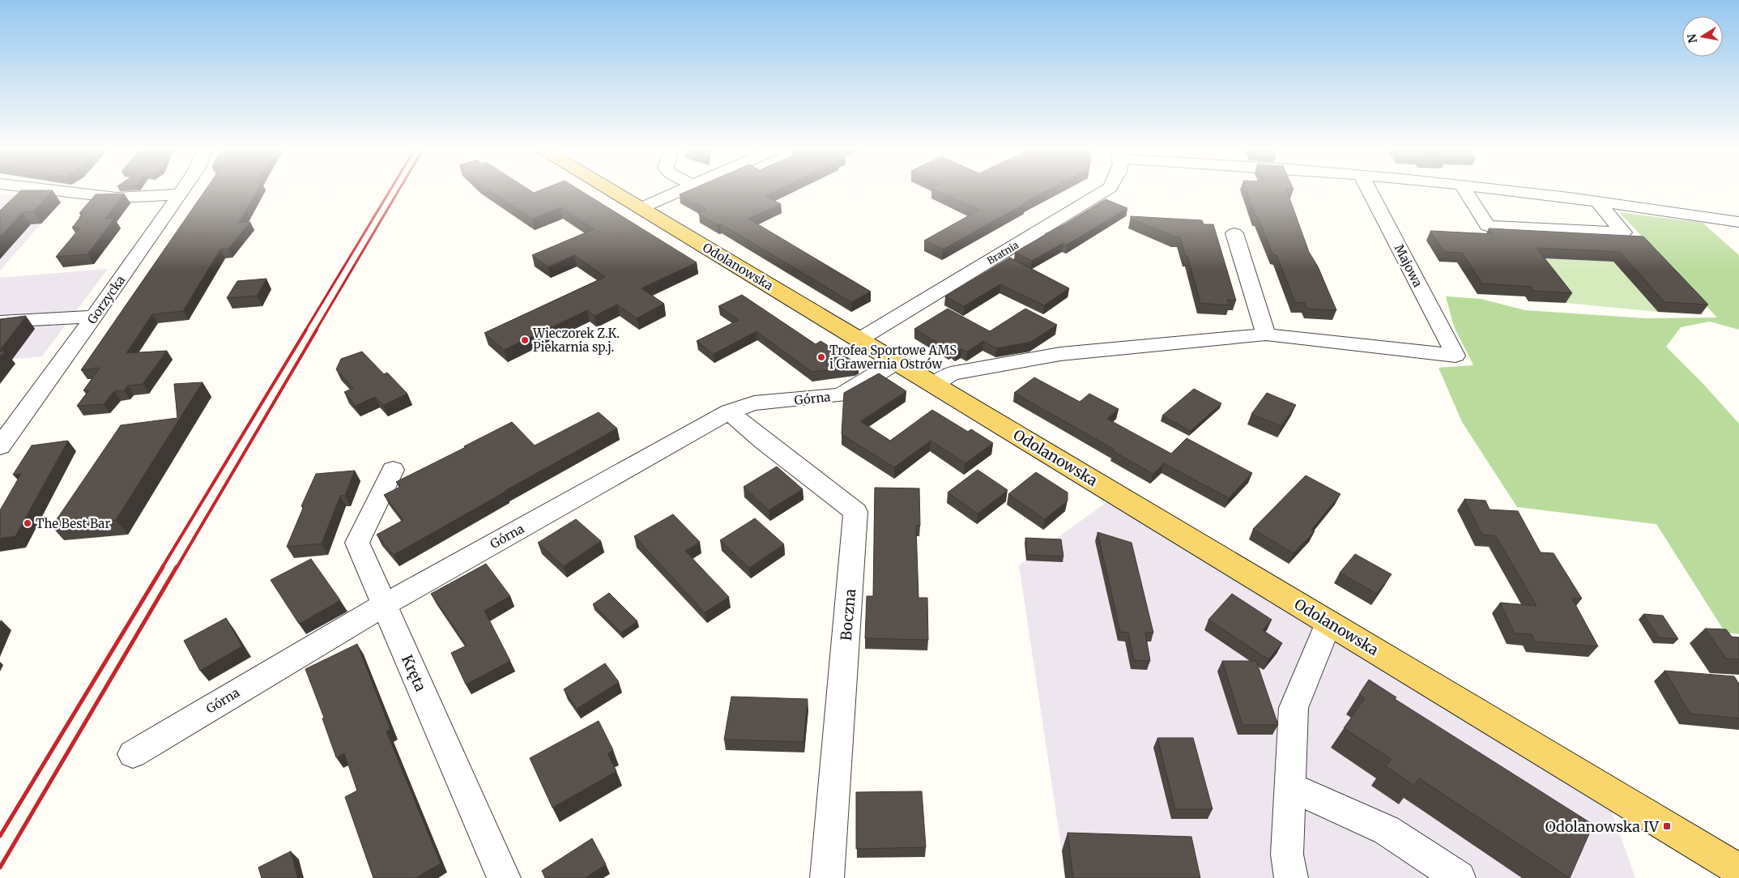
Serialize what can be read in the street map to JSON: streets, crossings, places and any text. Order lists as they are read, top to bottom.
{
  "streets": {
    "main road": ["Odolanowska"],
    "street": [
      "Bratnia",
      "Majowa",
      "Gorzycka",
      "Górna",
      "Boczna",
      "Kręta"
    ]
  },
  "crossings": [
    ["Bratnia", "Odolanowska"],
    ["Odolanowska", "Górna"],
    ["Górna", "Boczna"],
    ["Górna", "Kręta"]
  ],
  "places": {
    "other": ["Wieczorek Z.K. Piekarnia sp.j.", "Trofea Sportowe AMS i Grawernia Ostrów", "The Best Bar"],
    "transit": ["Odolanowska IV"]
  },
  "north": "left"
}
